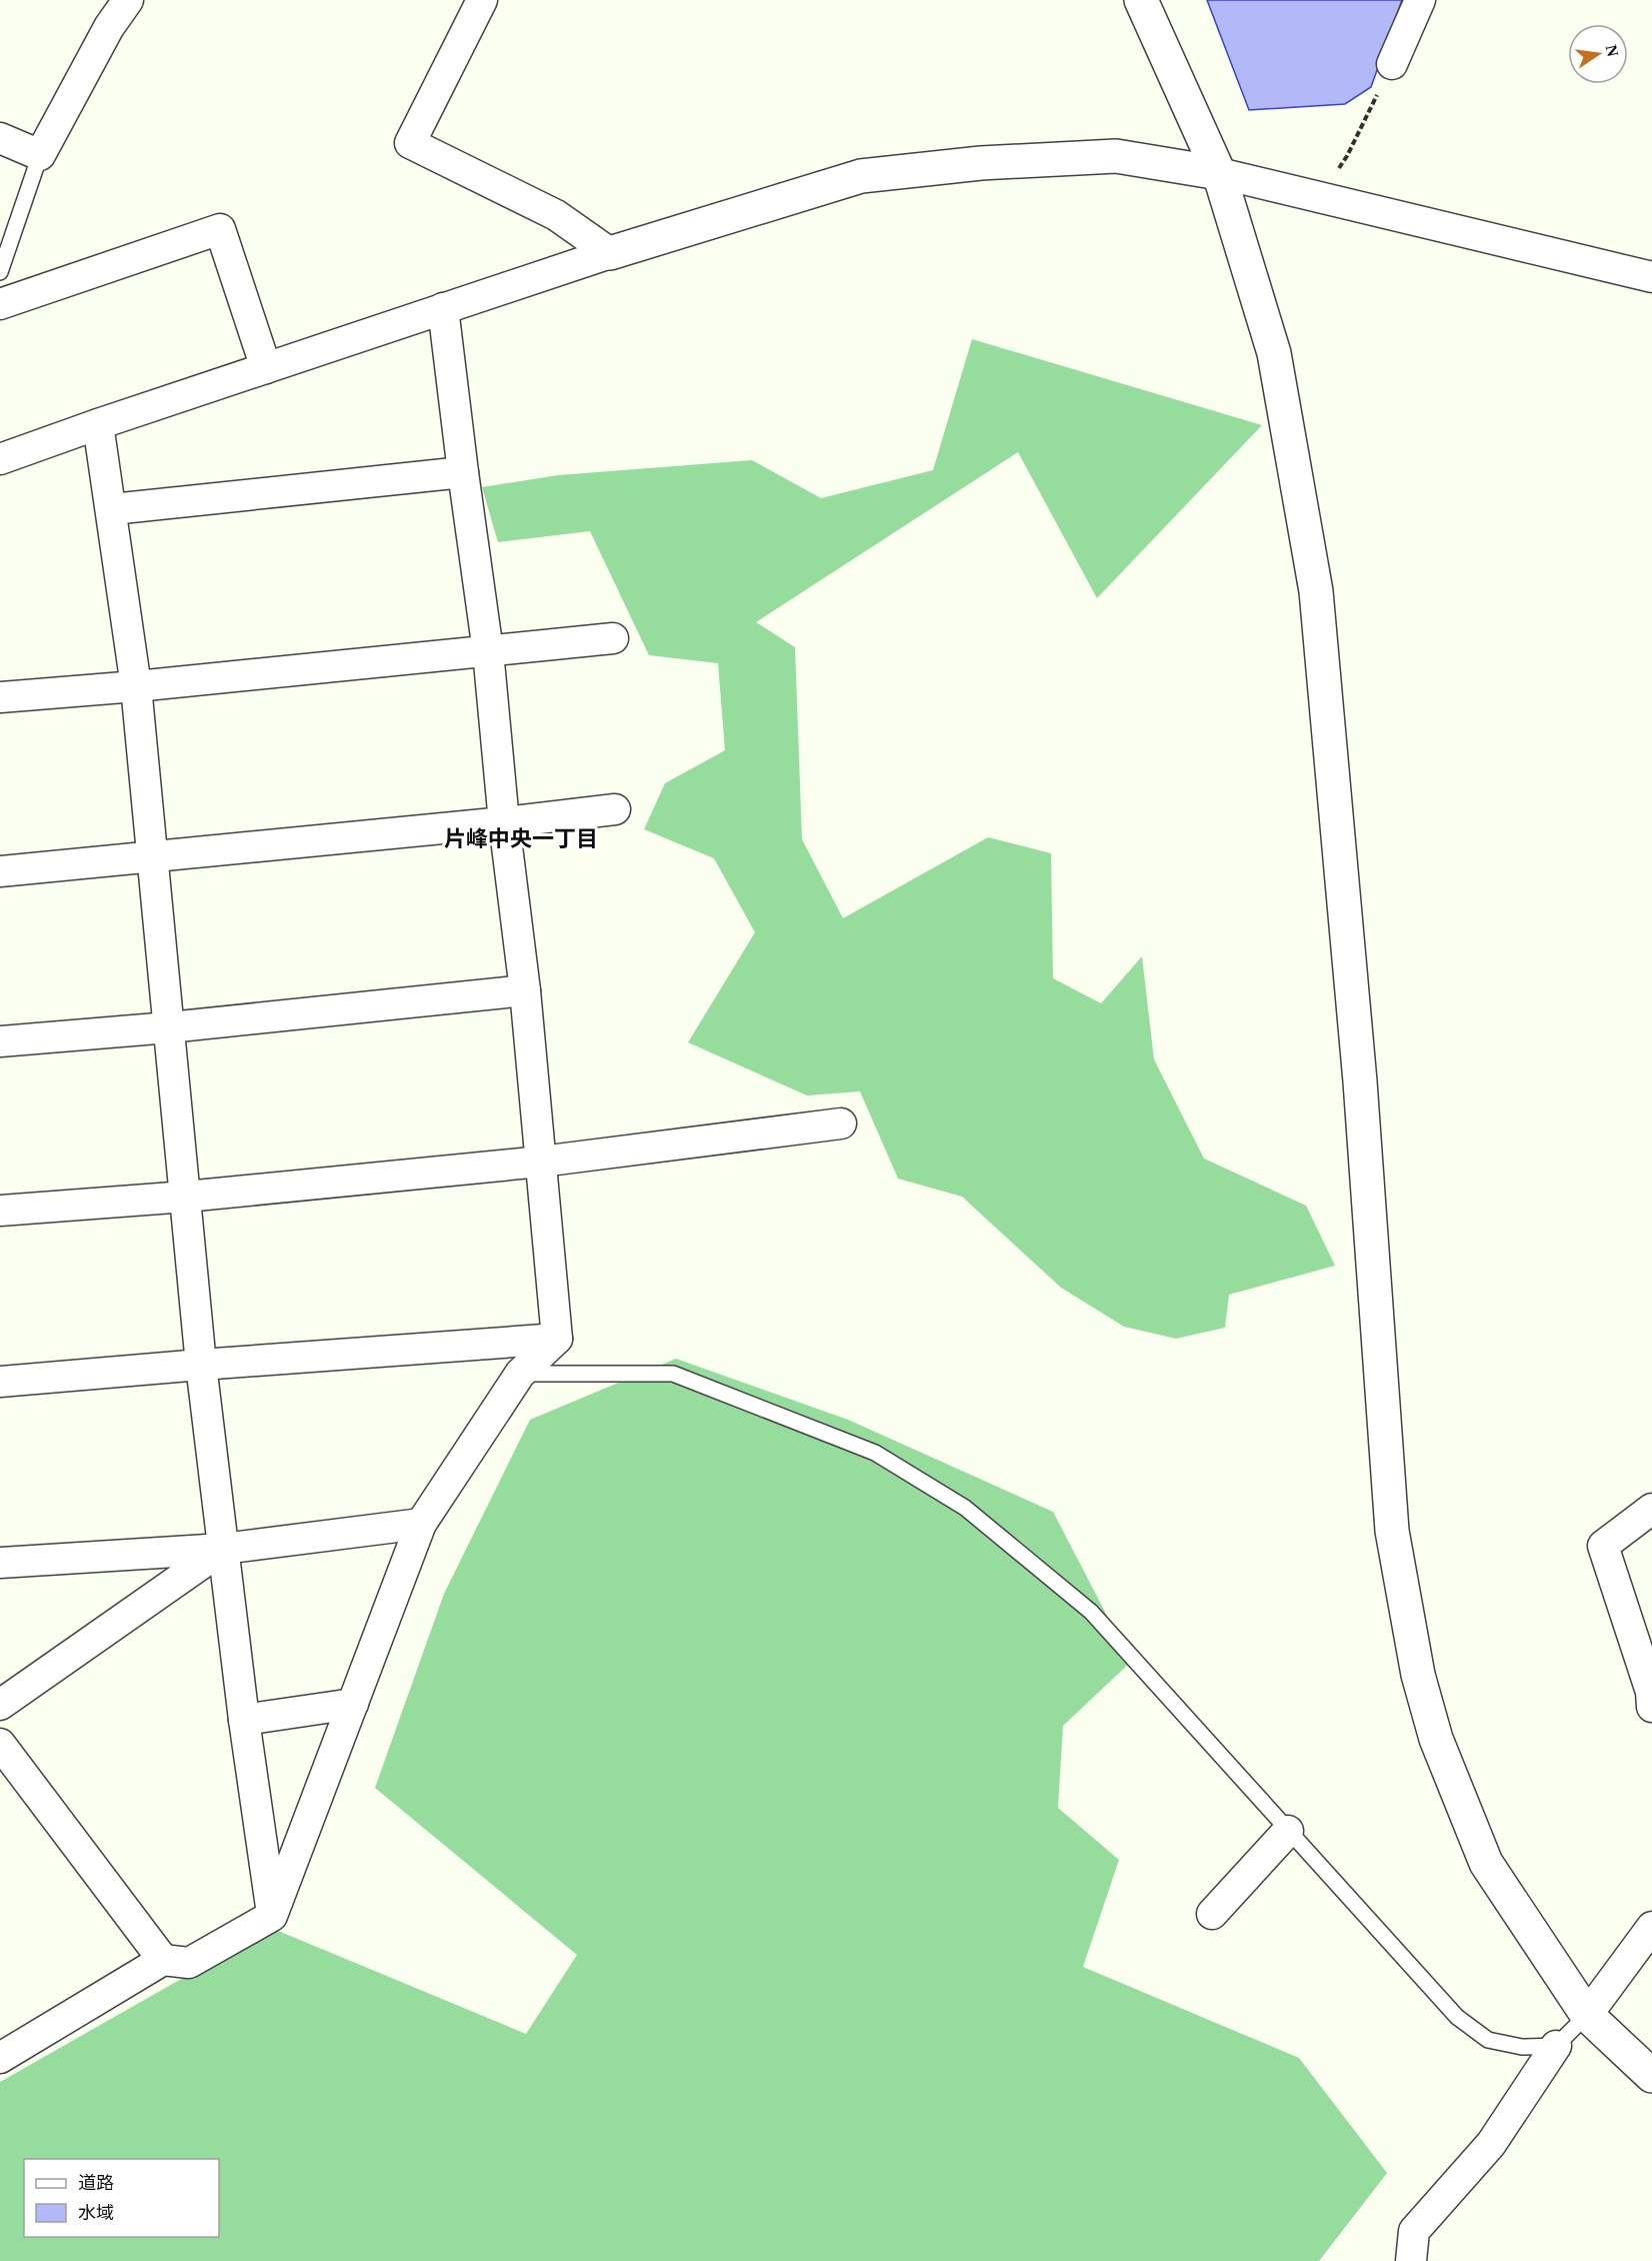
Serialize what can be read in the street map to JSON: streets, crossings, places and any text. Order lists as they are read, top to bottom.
{
  "districts": ["片峰中央一丁目"],
  "legend": ["道路", "水域"],
  "north": "right"
}
